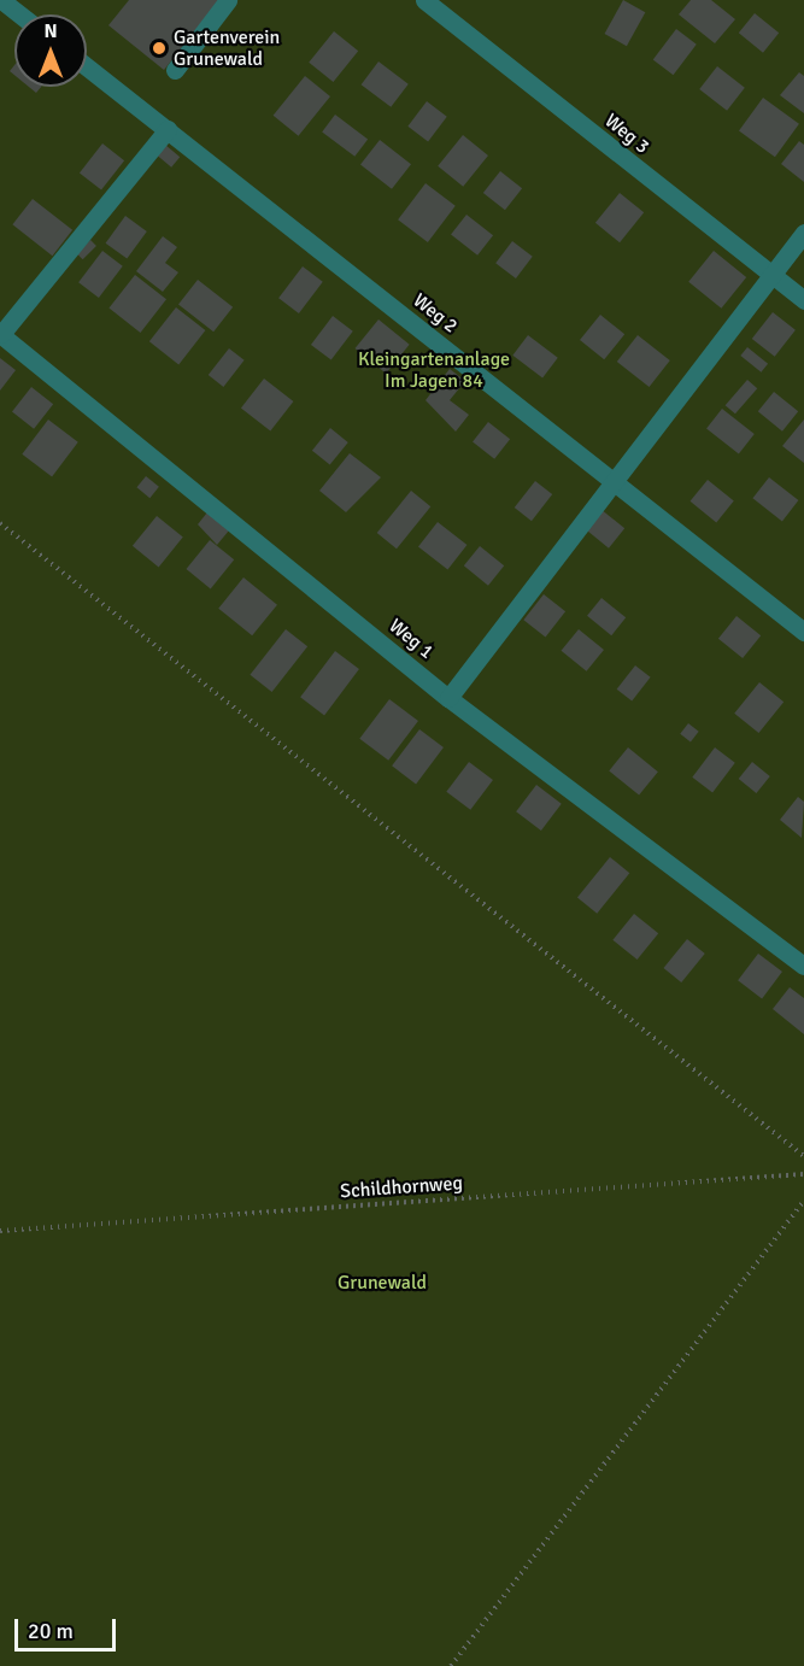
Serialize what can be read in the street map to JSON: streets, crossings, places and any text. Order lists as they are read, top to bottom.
{
  "streets": {
    "lane": ["Weg 3", "Weg 2", "Weg 1"],
    "path": ["Schildhornweg"]
  },
  "parks": ["Kleingartenanlage Im Jagen 84", "Grunewald"],
  "places": ["Gartenverein Grunewald"],
  "scale_bar": "20 m",
  "north": "top"
}
